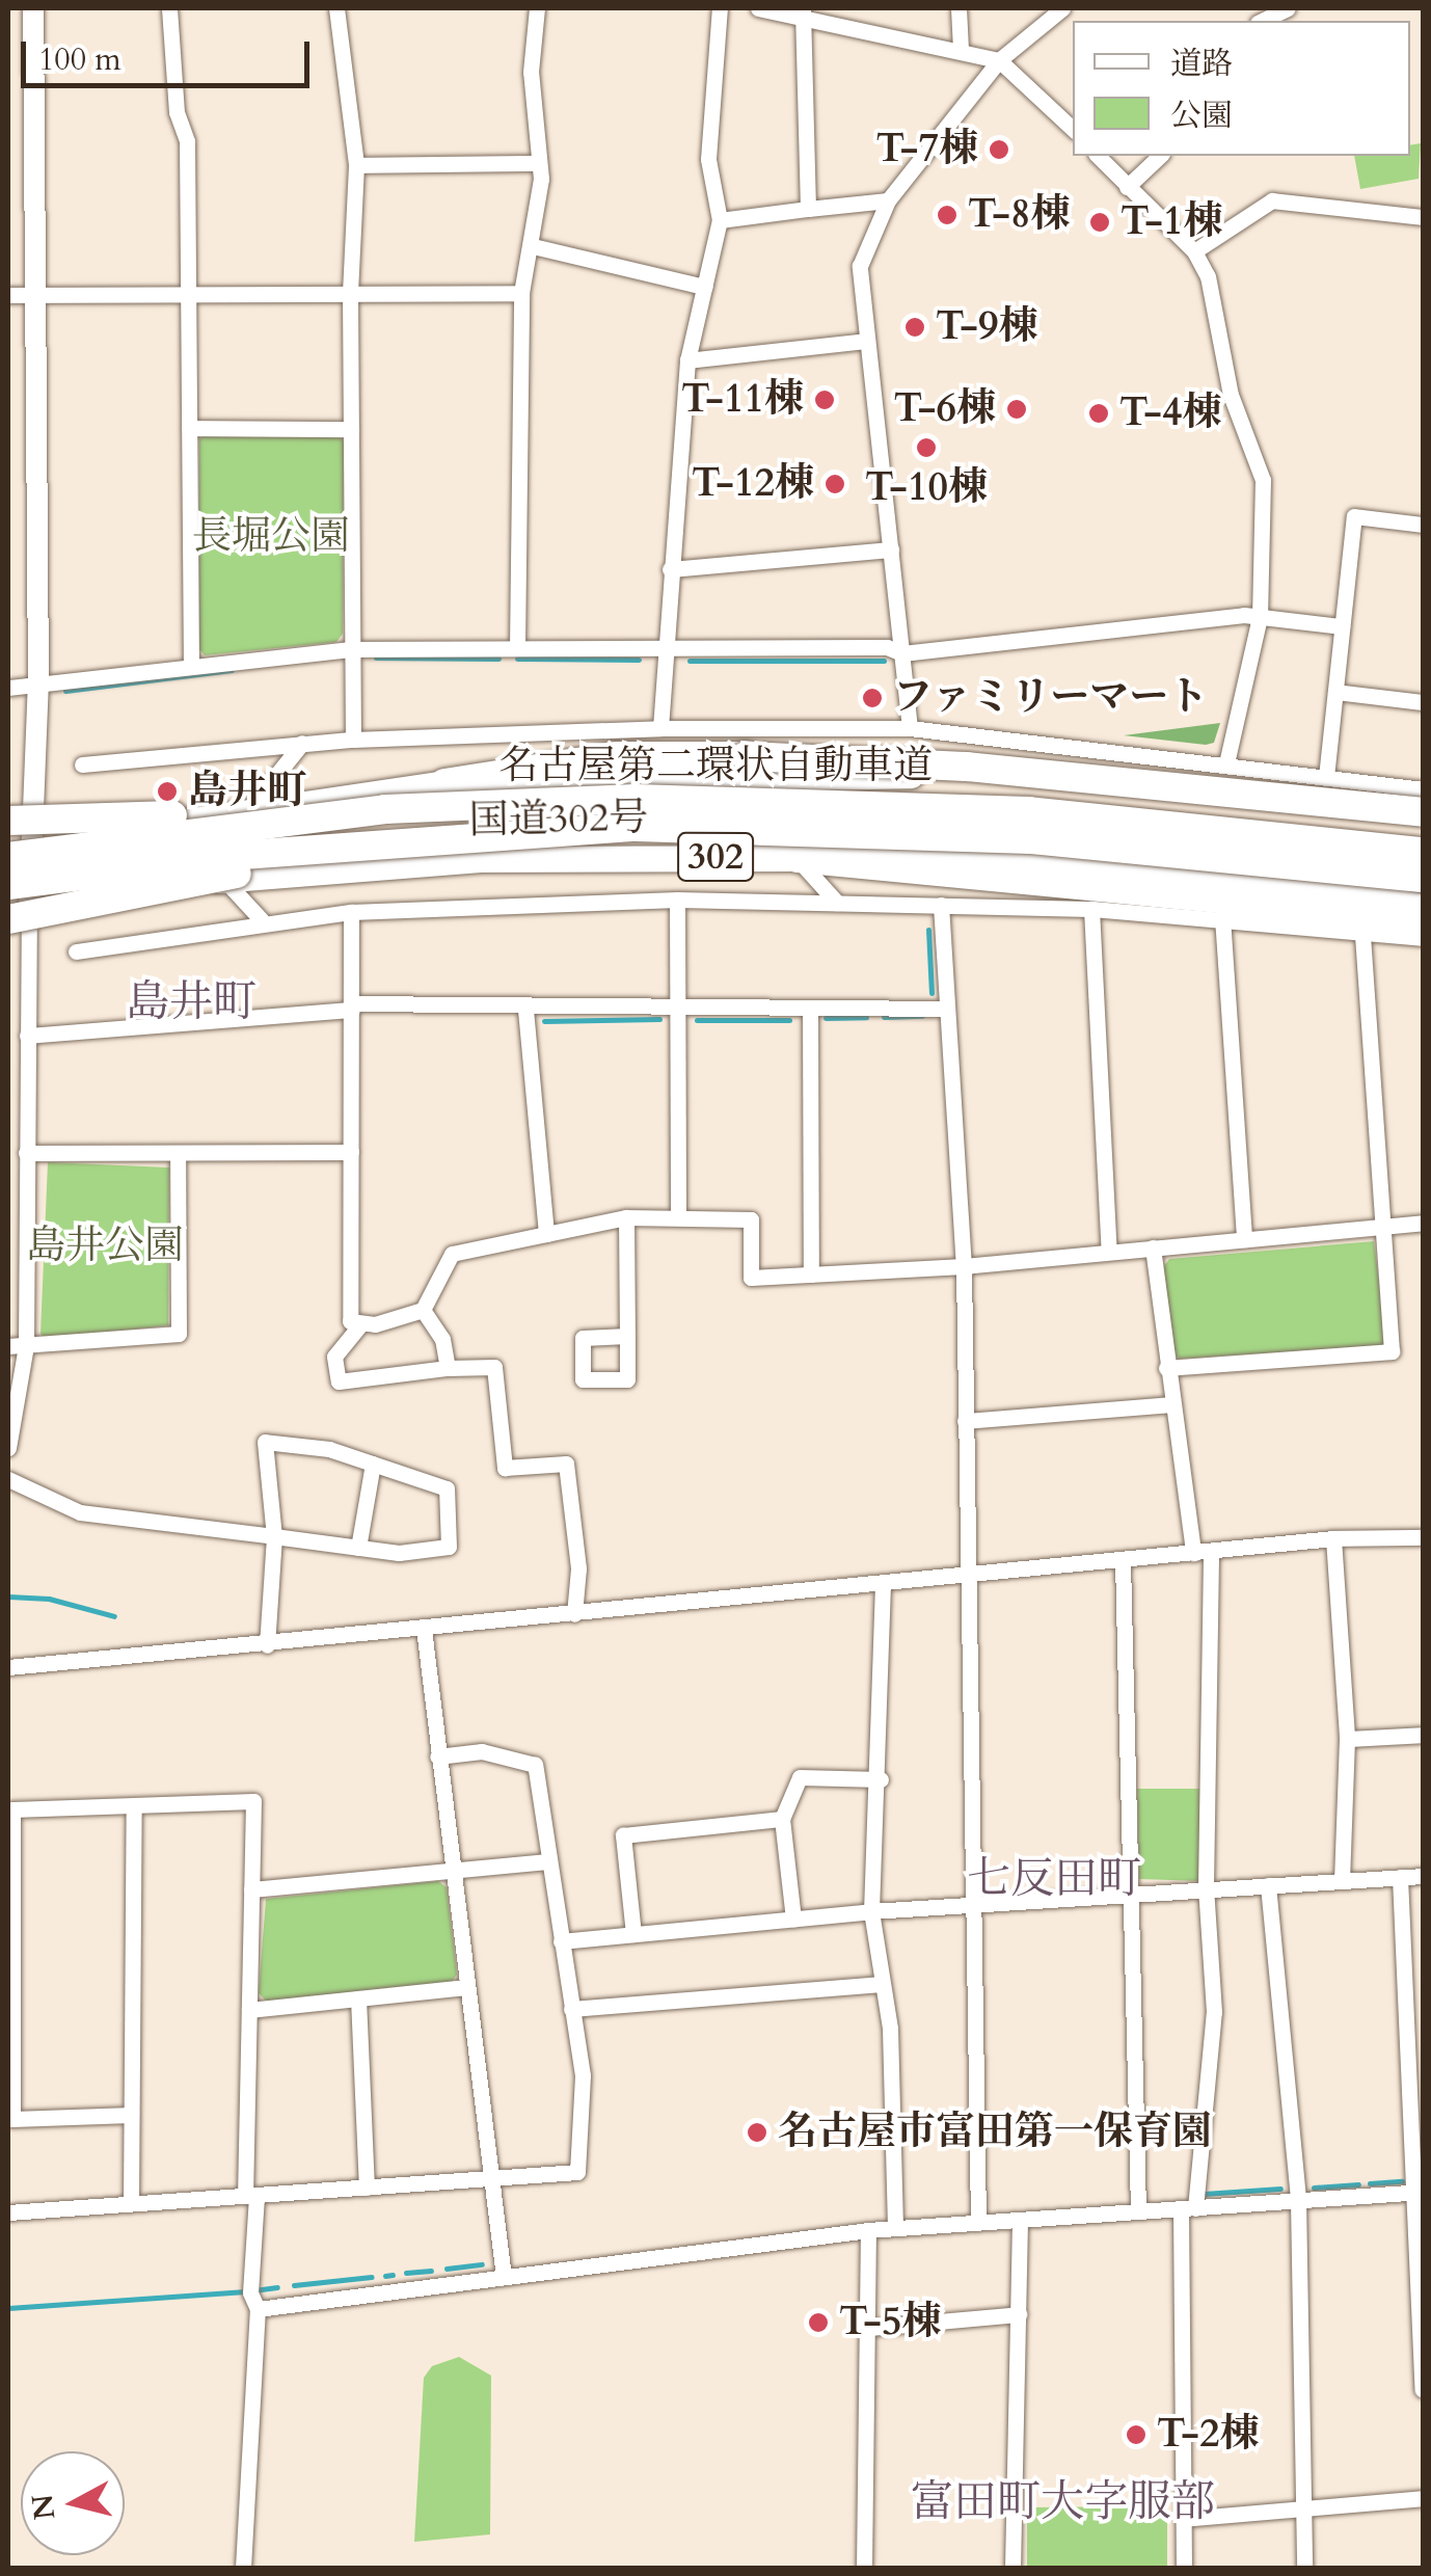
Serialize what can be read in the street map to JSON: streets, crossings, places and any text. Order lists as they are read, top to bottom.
{
  "streets": {
    "highway": ["名古屋第二環状自動車道", "国道302号", "302"]
  },
  "crossings": [
    ["名古屋第二環状自動車道", "国道302号"]
  ],
  "districts": ["島井町", "七反田町", "富田町大字服部"],
  "parks": ["長堀公園", "島井公園"],
  "places": [
    "T-7棟",
    "T-8棟",
    "T-1棟",
    "T-9棟",
    "T-11棟",
    "T-6棟",
    "T-4棟",
    "T-10棟",
    "T-12棟",
    "ファミリーマート",
    "島井町",
    "名古屋市富田第一保育園",
    "T-5棟",
    "T-2棟"
  ],
  "legend": ["道路", "公園"],
  "scale_bar": "100 m",
  "north": "left"
}
